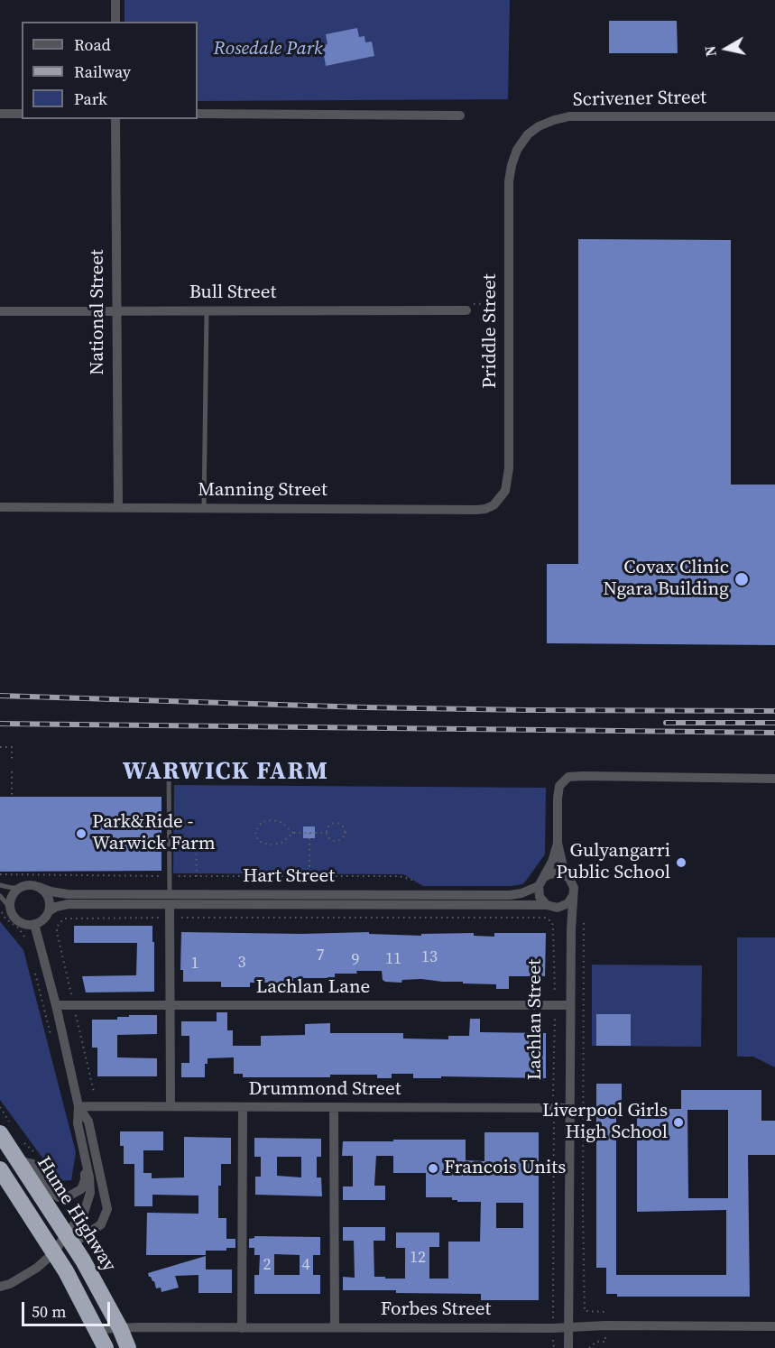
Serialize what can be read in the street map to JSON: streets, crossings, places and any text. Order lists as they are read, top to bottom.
{
  "streets": {
    "highway": ["Hume Highway"],
    "street": [
      "Scrivener Street",
      "Bull Street",
      "National Street",
      "Priddle Street",
      "Manning Street",
      "Hart Street",
      "Lachlan Lane",
      "Lachlan Street",
      "Drummond Street",
      "Forbes Street"
    ]
  },
  "crossings": [
    ["Scrivener Street", "Priddle Street"],
    ["Bull Street", "National Street"],
    ["National Street", "Manning Street"],
    ["Priddle Street", "Manning Street"],
    ["Lachlan Lane", "Lachlan Street"],
    ["Lachlan Street", "Drummond Street"],
    ["Lachlan Street", "Forbes Street"],
    ["Hume Highway", "Forbes Street"]
  ],
  "districts": ["WARWICK FARM"],
  "parks": ["Rosedale Park"],
  "places": [
    "Covax Clinic Ngara Building",
    "Park&Ride - Warwick Farm",
    "Gulyangarri Public School",
    "Liverpool Girls High School",
    "Francois Units"
  ],
  "house_numbers": [
    "7",
    "13",
    "11",
    "9",
    "3",
    "1",
    "12",
    "2",
    "4"
  ],
  "legend": ["Road", "Railway", "Park"],
  "scale_bar": "50 m",
  "north": "left"
}
